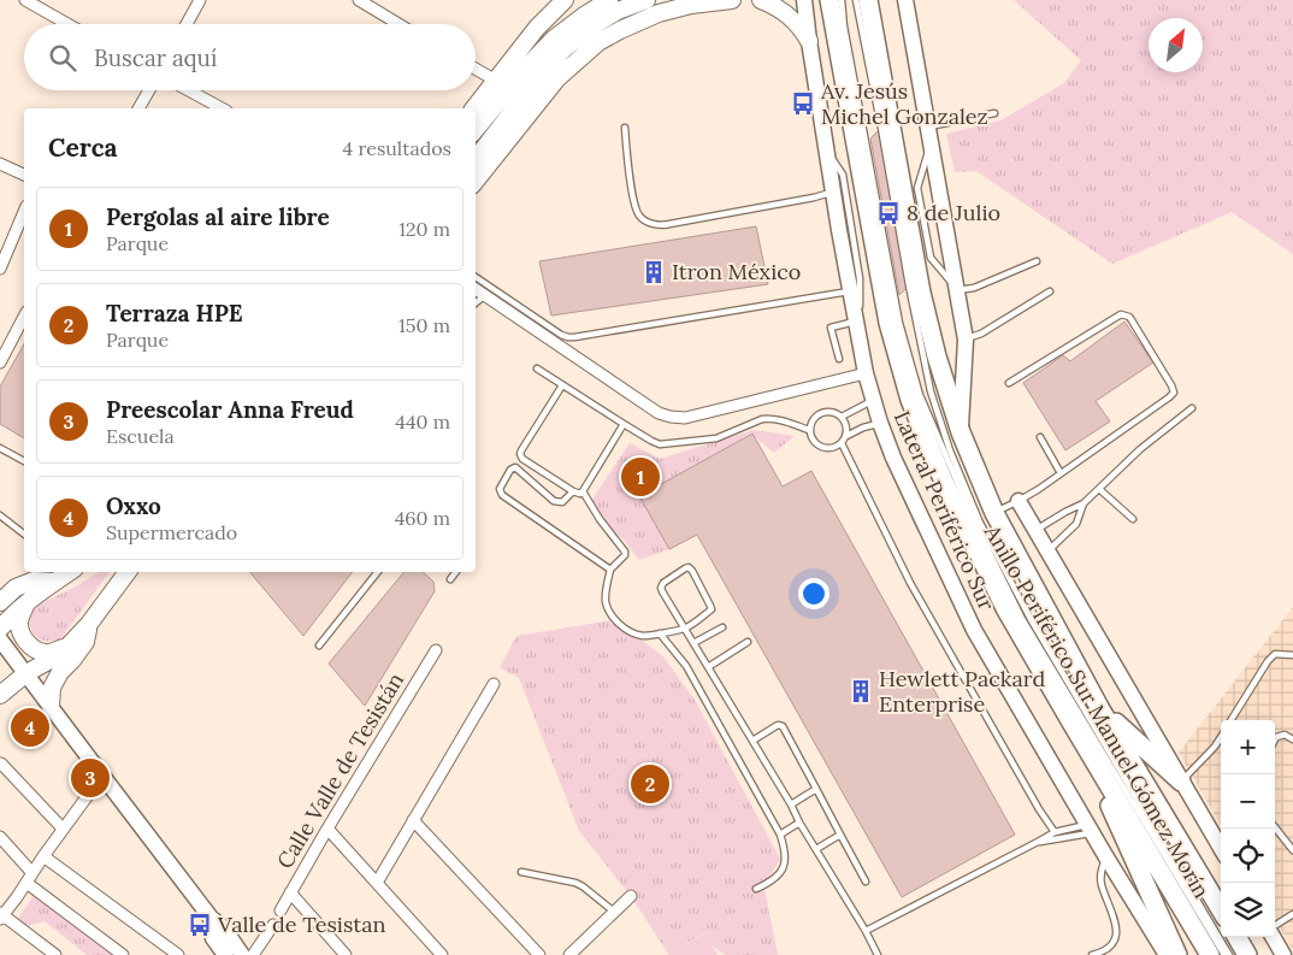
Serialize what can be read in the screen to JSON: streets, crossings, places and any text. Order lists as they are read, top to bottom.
{
  "streets": {
    "highway": ["Anillo Periférico Sur Manuel Gómez Morín"],
    "street": ["Lateral Periférico Sur", "Calle Valle de Tesistán"]
  },
  "places": {
    "bus stop": ["Av. Jesús Michel Gonzalez", "8 de Julio", "Valle de Tesistan"],
    "building": ["Itron México", "Hewlett Packard Enterprise"]
  },
  "north": "top right",
  "page": {
    "search": "Buscar aquí",
    "heading": ["Cerca", "4 resultados"],
    "list": [
      {
        "mark": "1",
        "name": "Pergolas al aire libre",
        "note": "Parque",
        "value": "120 m"
      },
      {
        "mark": "2",
        "name": "Terraza HPE",
        "note": "Parque",
        "value": "150 m"
      },
      {
        "mark": "3",
        "name": "Preescolar Anna Freud",
        "note": "Escuela",
        "value": "440 m"
      },
      {
        "mark": "4",
        "name": "Oxxo",
        "note": "Supermercado",
        "value": "460 m"
      }
    ],
    "pins": [
      "1",
      "4",
      "3",
      "2"
    ],
    "map_buttons": ["+", "−"]
  }
}
